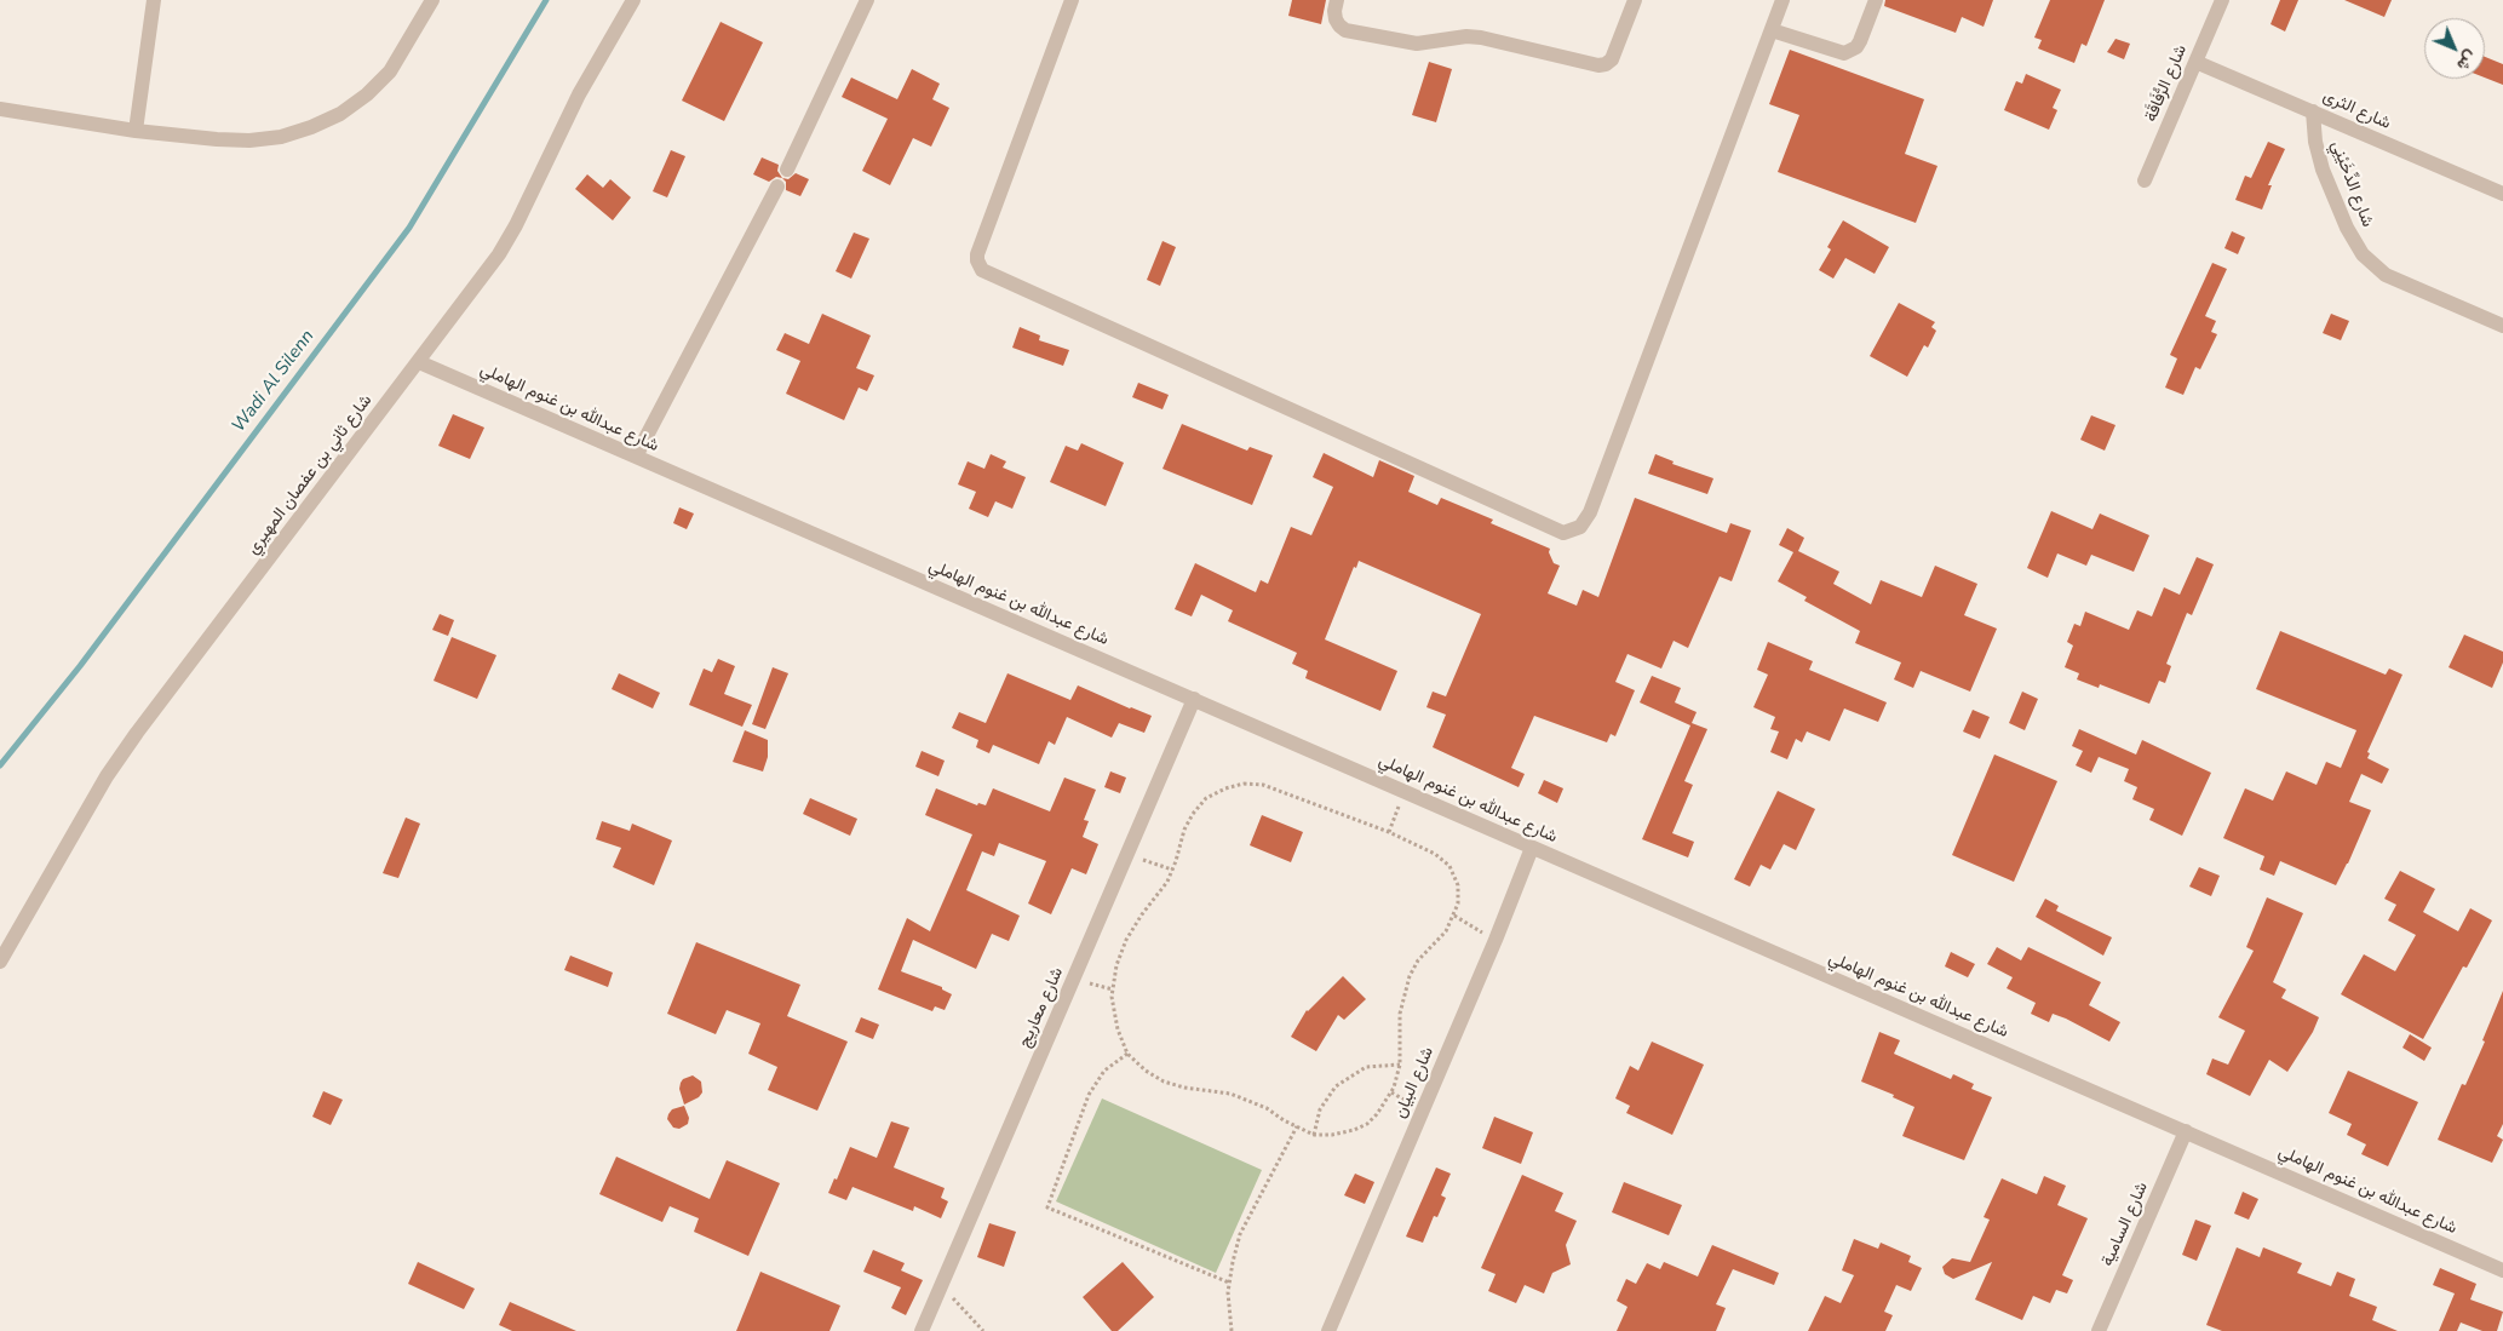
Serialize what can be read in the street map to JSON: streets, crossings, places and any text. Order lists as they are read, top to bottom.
{
  "streets": {
    "street": [
      "شارع الرُّفَاقَة",
      "شارع الثرى",
      "شارع الدِّخَيْنِي",
      "شارع عبدالله بن غنوم الهاملي",
      "شارع ثاني بن عفصان المهيري",
      "شارع معاريج",
      "شارع البيان",
      "شارع السامية"
    ]
  },
  "crossings": [
    ["شارع الرُّفَاقَة", "شارع الثرى"],
    ["شارع الثرى", "شارع الدِّخَيْنِي"],
    ["شارع عبدالله بن غنوم الهاملي", "شارع ثاني بن عفصان المهيري"],
    ["شارع عبدالله بن غنوم الهاملي", "شارع معاريج"],
    ["شارع عبدالله بن غنوم الهاملي", "شارع البيان"],
    ["شارع عبدالله بن غنوم الهاملي", "شارع السامية"]
  ],
  "water": ["Wadi Al Silenn"],
  "north": "bottom right"
}
